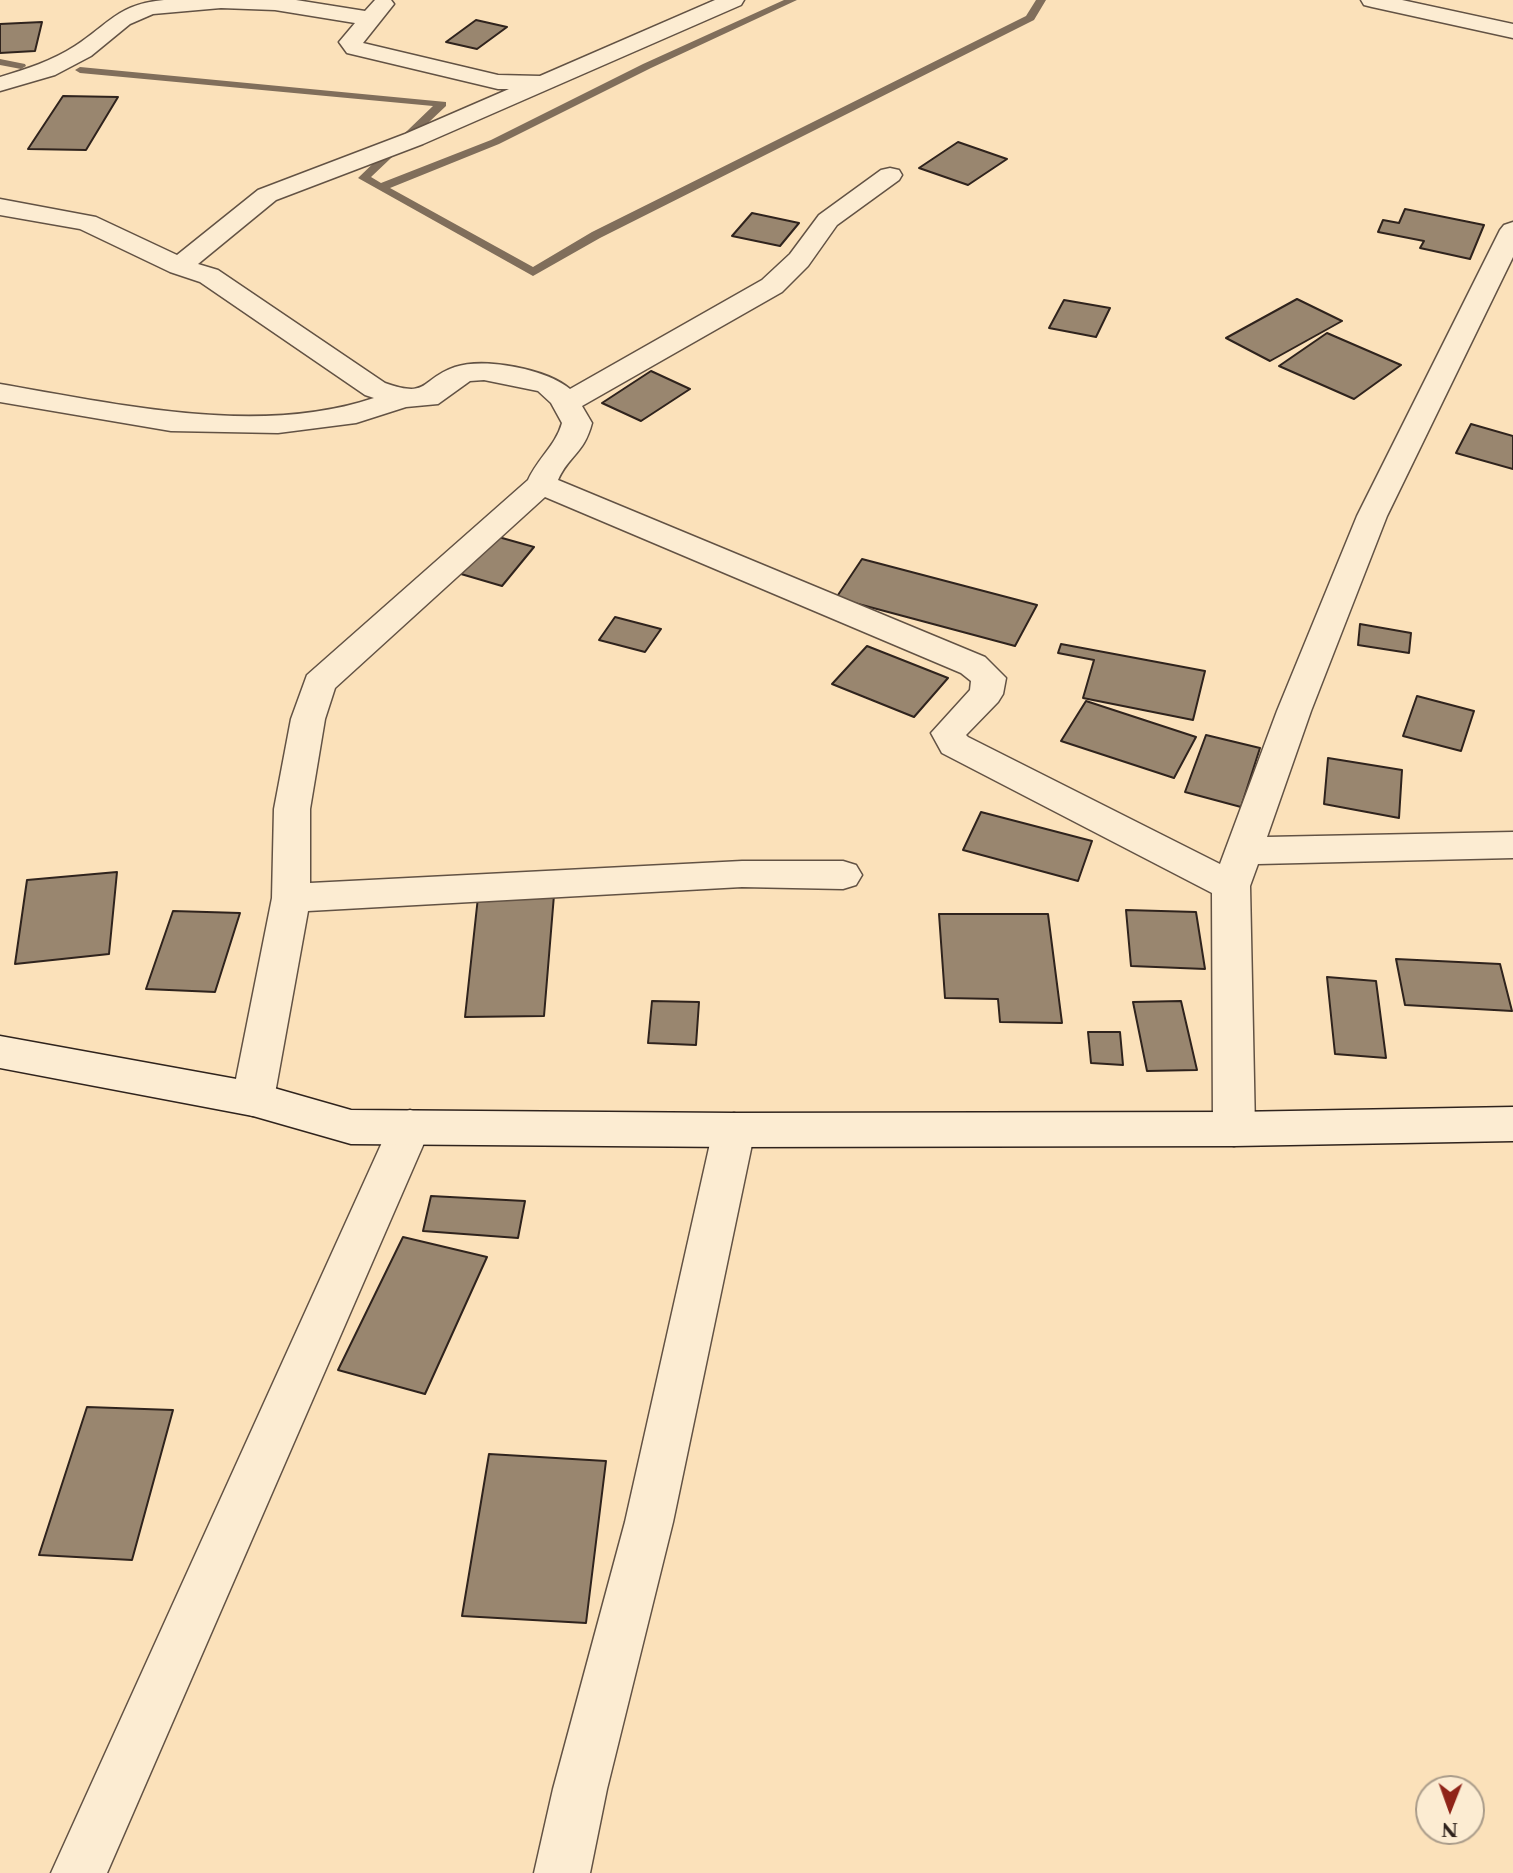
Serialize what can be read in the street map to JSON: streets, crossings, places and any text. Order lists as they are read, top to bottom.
{
  "north": "bottom"
}
